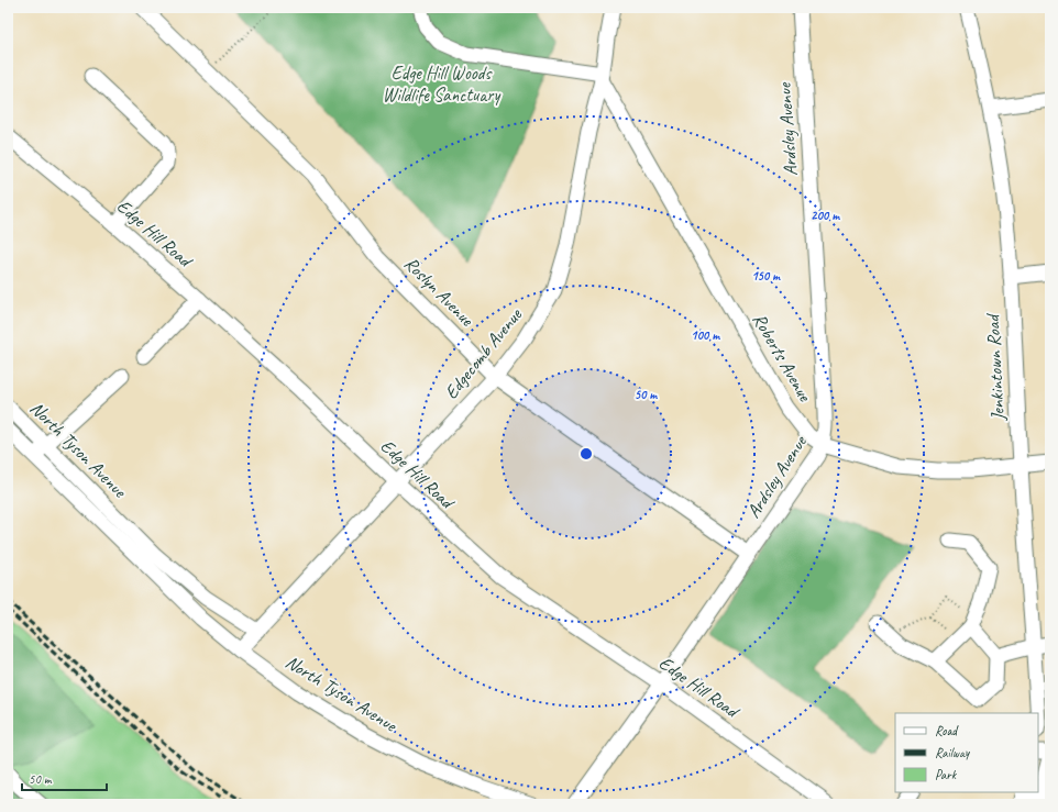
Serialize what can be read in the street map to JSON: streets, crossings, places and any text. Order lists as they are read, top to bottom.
{
  "streets": {
    "street": [
      "Ardsley Avenue",
      "Edge Hill Road",
      "Roslyn Avenue",
      "Edgecomb Avenue",
      "Roberts Avenue",
      "Jenkintown Road",
      "North Tyson Avenue"
    ]
  },
  "crossings": [
    ["Ardsley Avenue", "Edge Hill Road"],
    ["Ardsley Avenue", "Roslyn Avenue"],
    ["Ardsley Avenue", "Roberts Avenue"],
    ["Edge Hill Road", "Edgecomb Avenue"],
    ["Roslyn Avenue", "Edgecomb Avenue"],
    ["Edgecomb Avenue", "Roberts Avenue"],
    ["Edgecomb Avenue", "North Tyson Avenue"],
    ["Roberts Avenue", "Jenkintown Road"]
  ],
  "parks": ["Edge Hill Woods Wildlife Sanctuary"],
  "legend": ["Road", "Railway", "Park"],
  "scale_bar": "50 m",
  "rings": [
    "200 m",
    "150 m",
    "100 m",
    "50 m"
  ]
}
